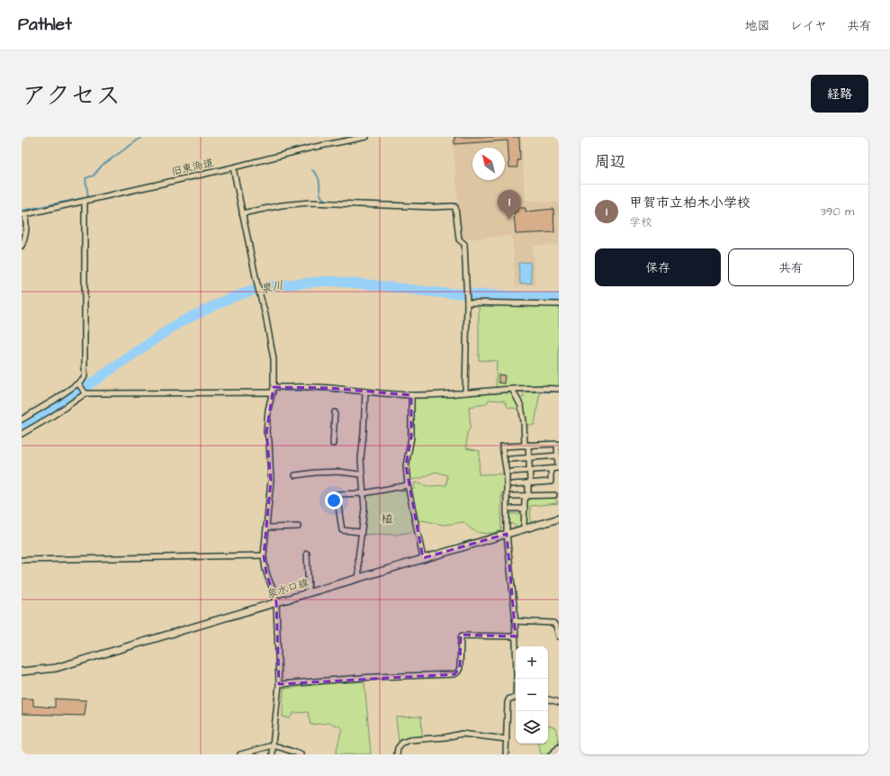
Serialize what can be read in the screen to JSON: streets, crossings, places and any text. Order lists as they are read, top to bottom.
{
  "streets": {
    "main road": ["泉水口線"],
    "street": ["旧東海道"]
  },
  "districts": ["植"],
  "water": ["泉川"],
  "north": "top left",
  "page": {
    "header": "Pathlet",
    "nav": ["地図", "レイヤ", "共有"],
    "title": "アクセス",
    "buttons": [
      "経路",
      ["保存", "共有"]
    ],
    "heading": "周辺",
    "list": [
      {
        "mark": "1",
        "name": "甲賀市立柏木小学校",
        "note": "学校",
        "value": "390 m"
      }
    ],
    "pins": "1",
    "map_buttons": ["+", "−"]
  }
}
